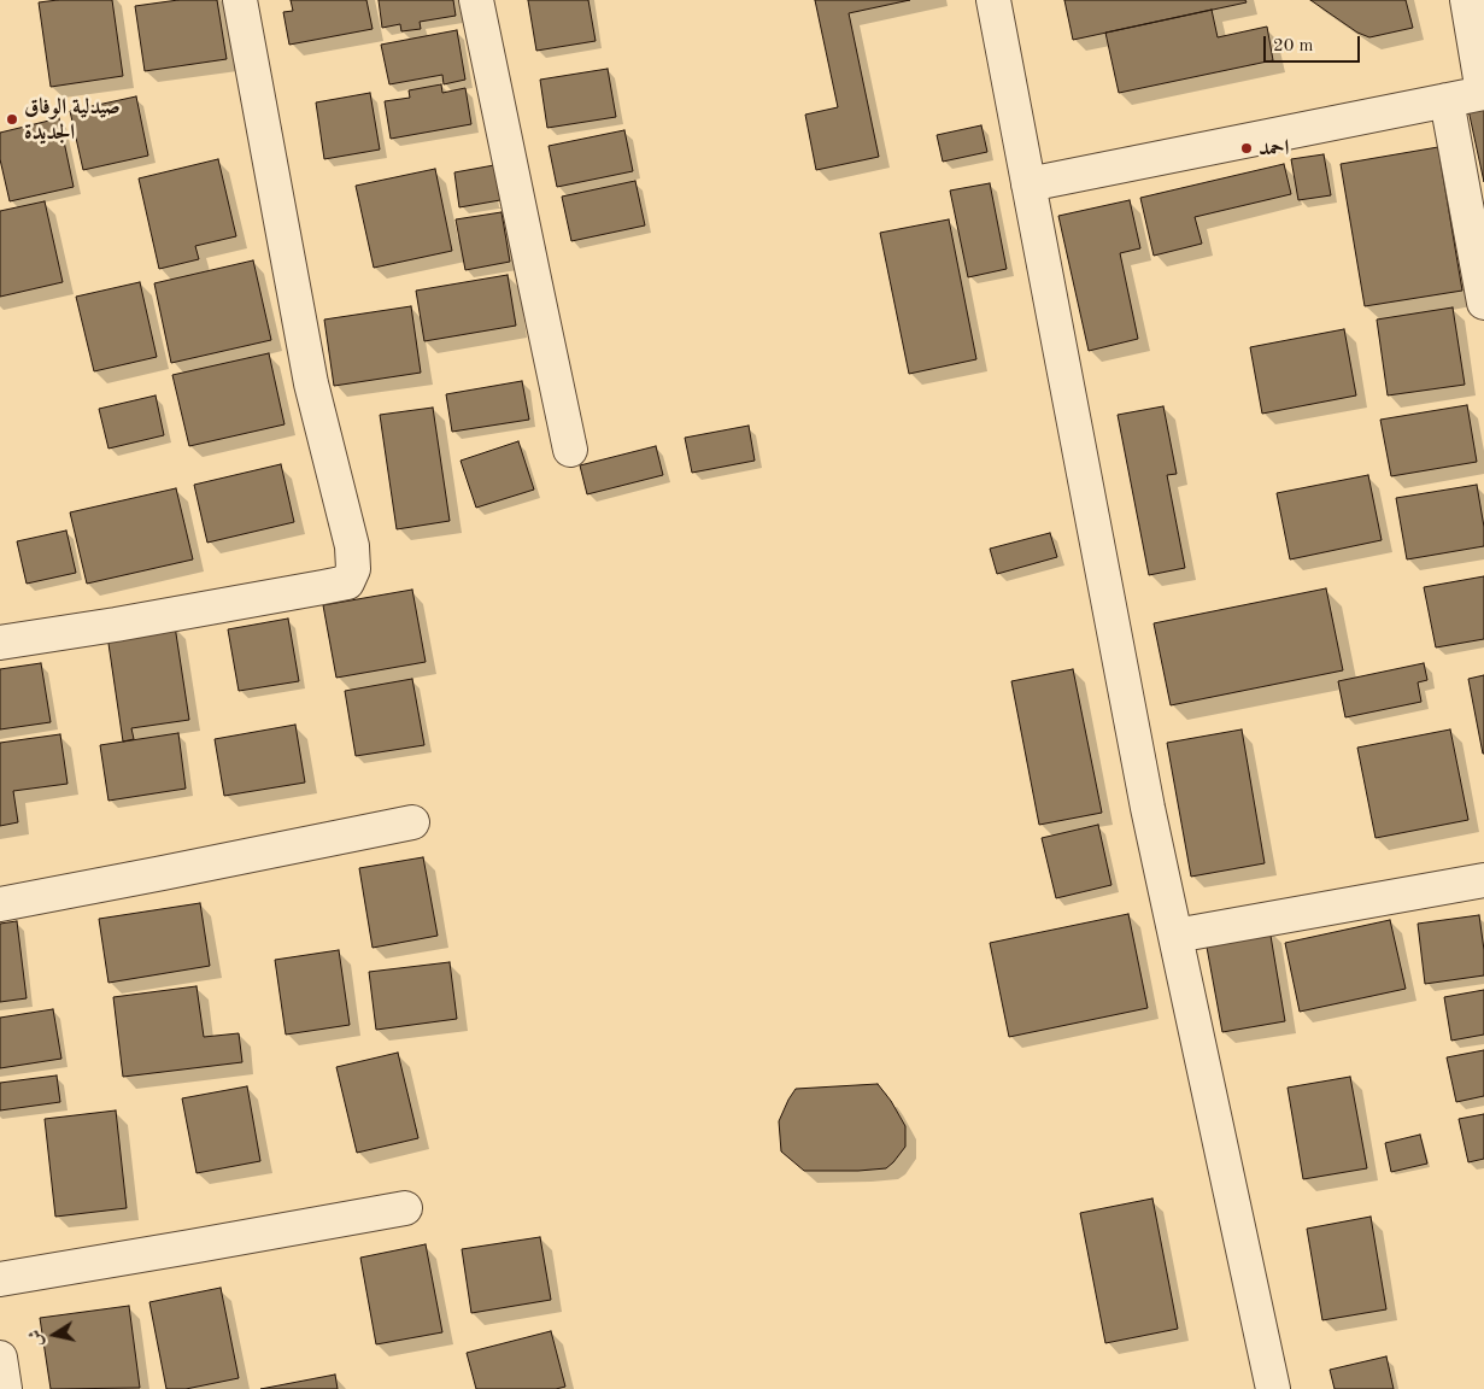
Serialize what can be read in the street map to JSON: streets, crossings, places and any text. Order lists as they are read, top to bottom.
{
  "places": ["صيدلية الوفاق الجديدة", "احمد"],
  "scale_bar": "20 m",
  "north": "left"
}
